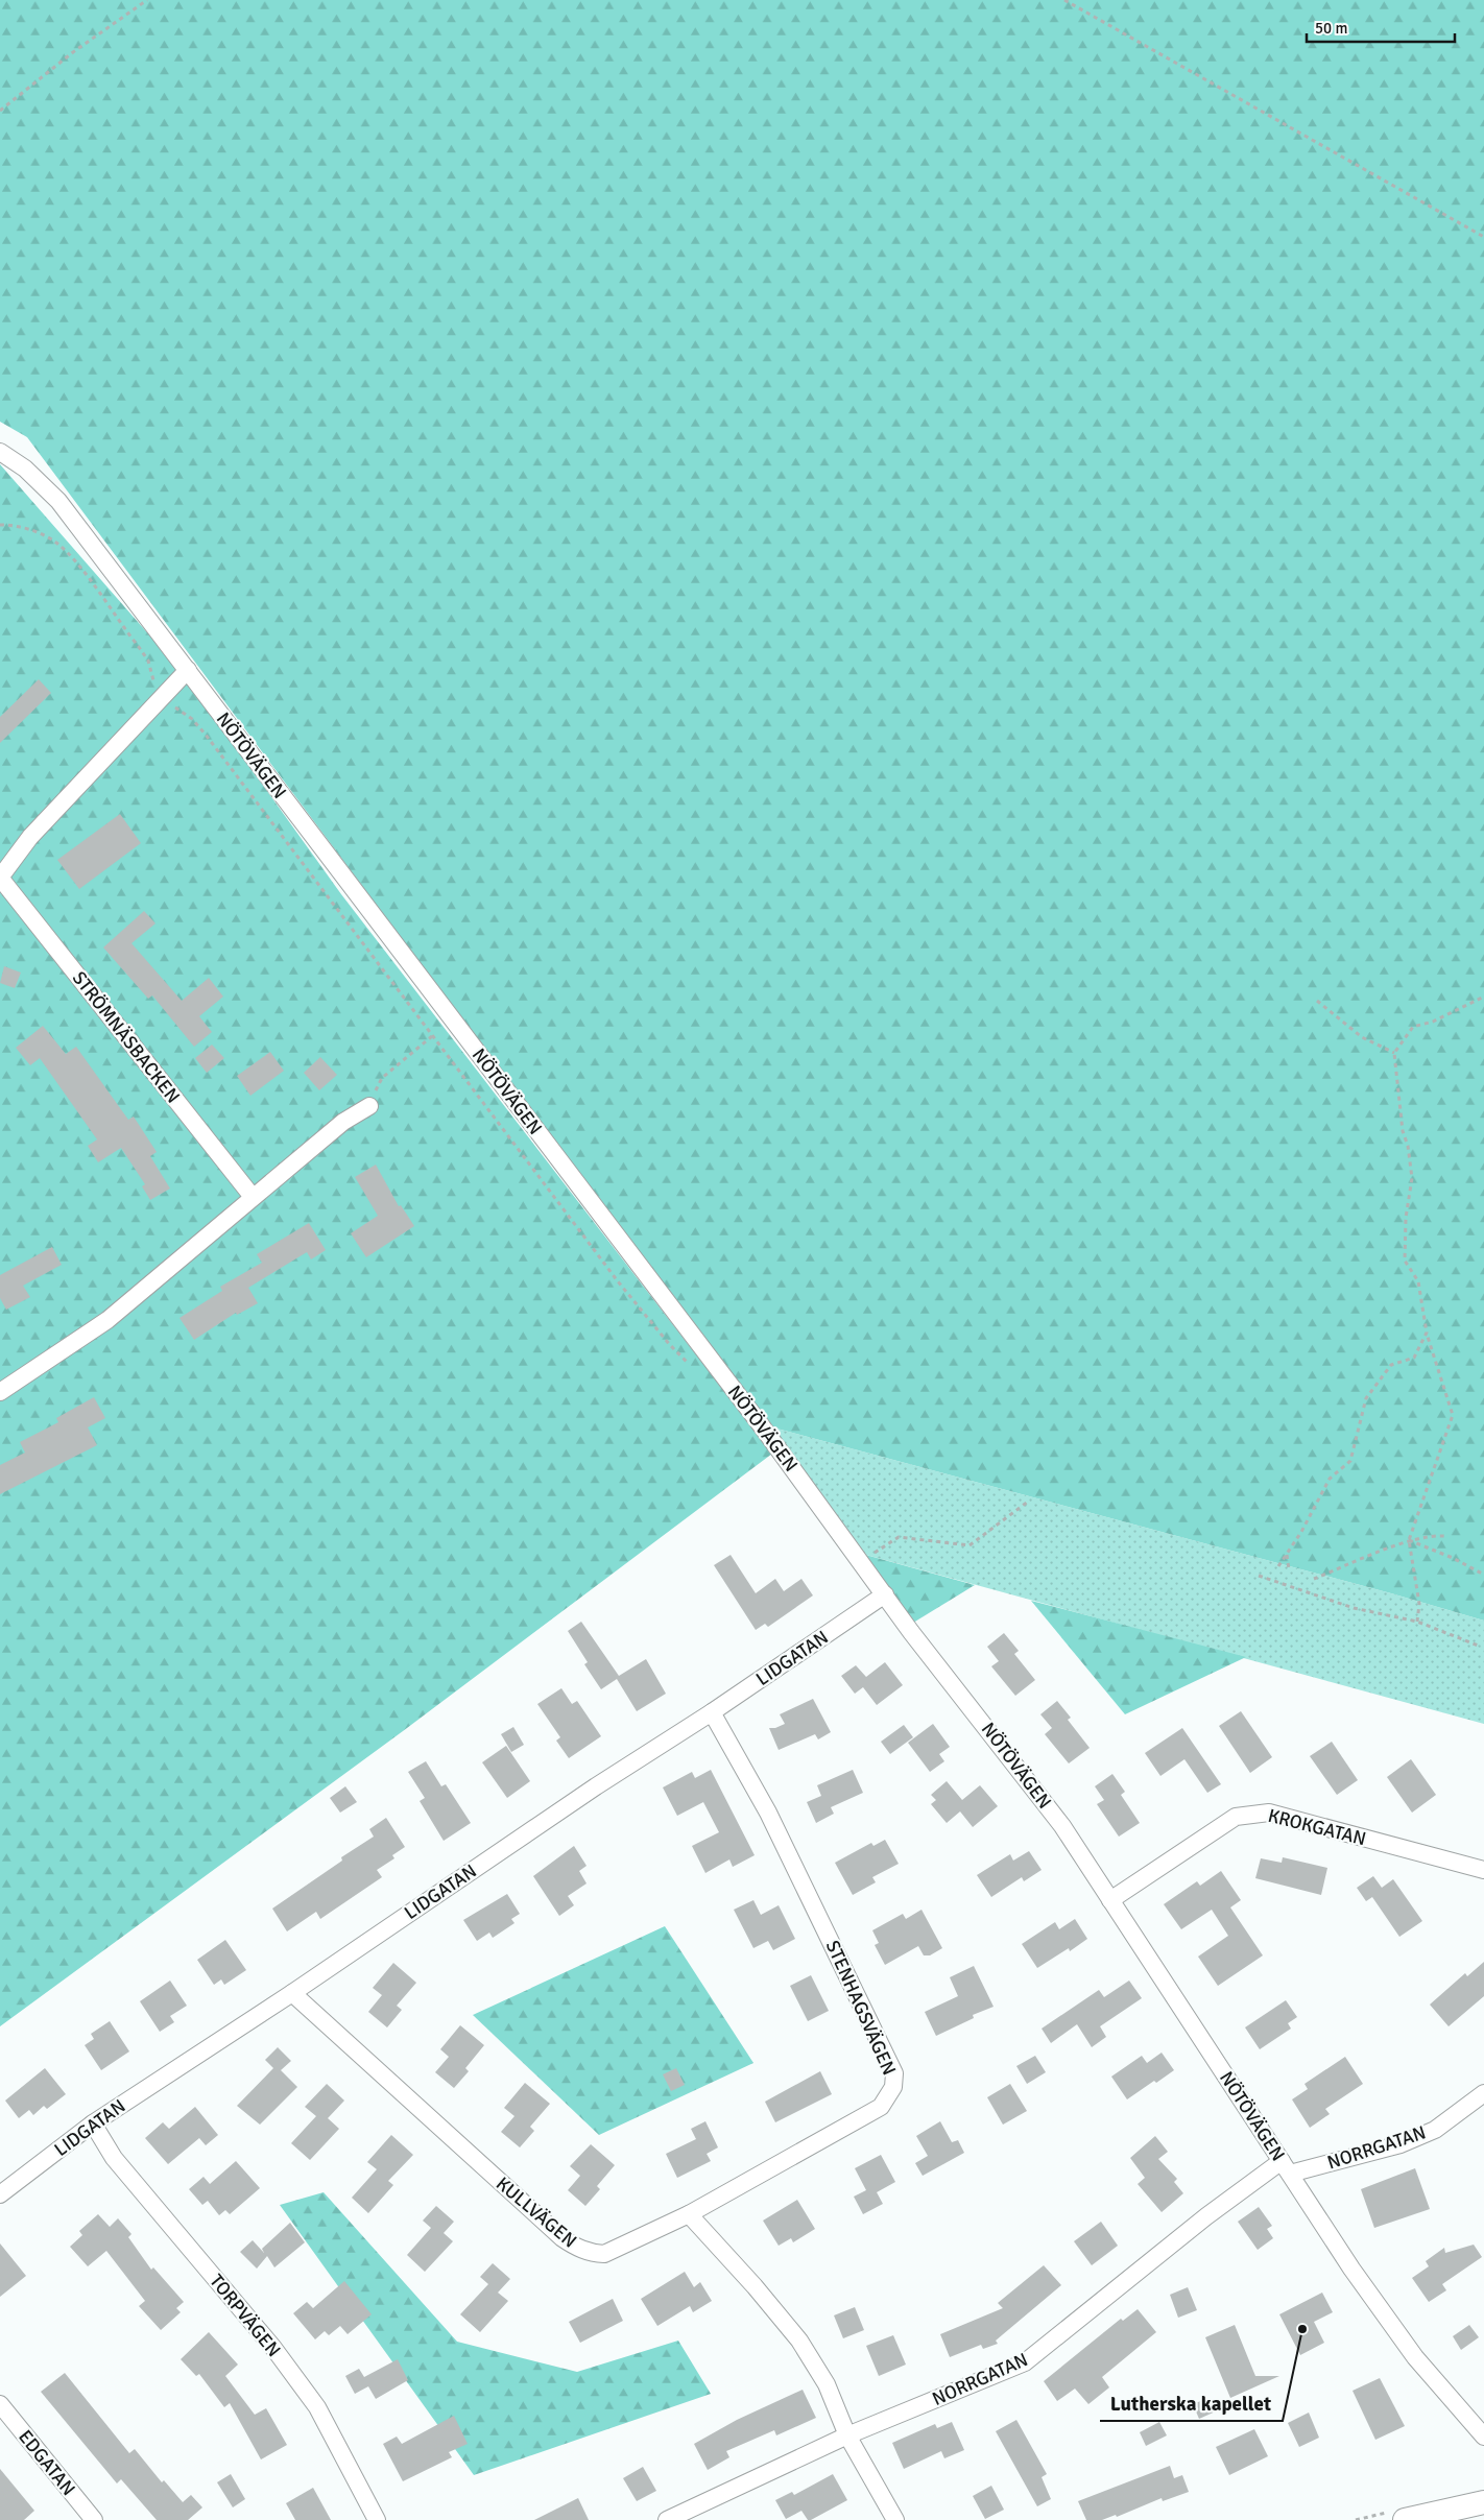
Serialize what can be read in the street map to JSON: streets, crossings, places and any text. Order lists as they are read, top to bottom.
{
  "streets": {
    "street": [
      "NÖTÖVÄGEN",
      "STRÖMNÄSBACKEN",
      "LIDGATAN",
      "KROKGATAN",
      "STENHAGSVÄGEN",
      "NORRGATAN",
      "KULLVÄGEN",
      "TORPVÄGEN",
      "EDGATAN"
    ]
  },
  "crossings": [
    ["NÖTÖVÄGEN", "STRÖMNÄSBACKEN"],
    ["NÖTÖVÄGEN", "LIDGATAN"],
    ["NÖTÖVÄGEN", "KROKGATAN"],
    ["NÖTÖVÄGEN", "NORRGATAN"],
    ["LIDGATAN", "STENHAGSVÄGEN"],
    ["LIDGATAN", "KULLVÄGEN"],
    ["LIDGATAN", "TORPVÄGEN"],
    ["STENHAGSVÄGEN", "KULLVÄGEN"]
  ],
  "places": ["Lutherska kapellet"],
  "scale_bar": "50 m"
}
